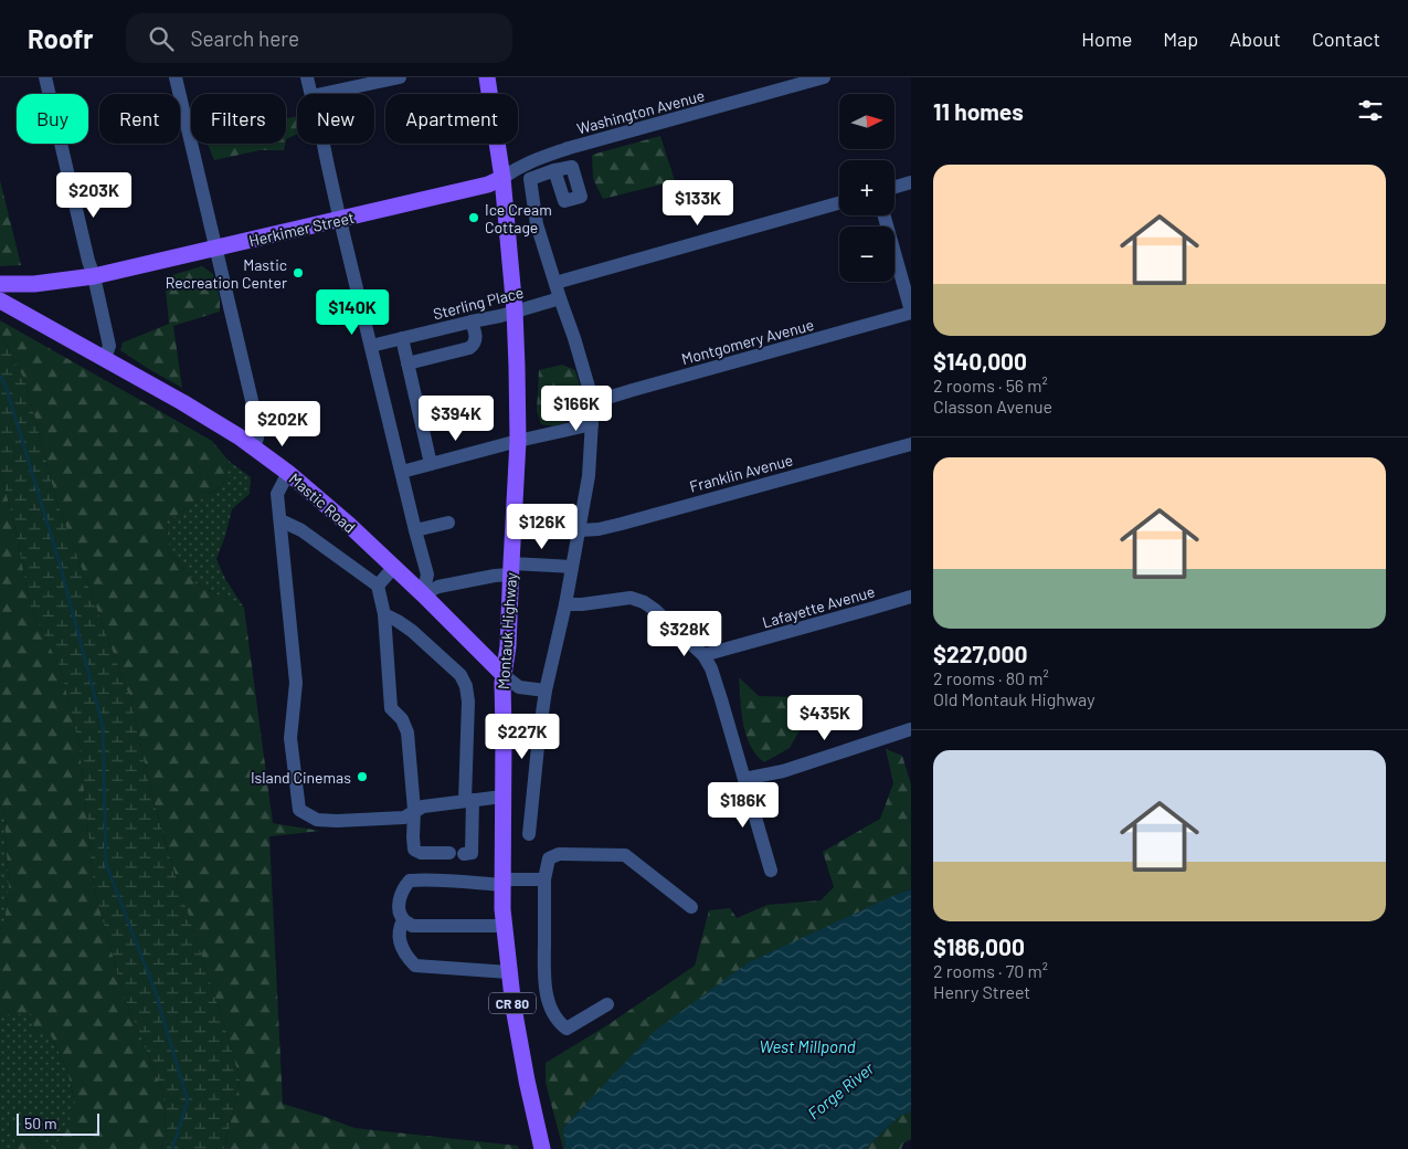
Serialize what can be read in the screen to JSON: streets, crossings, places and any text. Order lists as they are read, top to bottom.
{
  "streets": {
    "main road": [
      "Herkimer Street",
      "Mastic Road",
      "Montauk Highway",
      "CR 80"
    ],
    "street": [
      "Washington Avenue",
      "Sterling Place",
      "Montgomery Avenue",
      "Franklin Avenue",
      "Lafayette Avenue"
    ]
  },
  "crossings": [
    ["Washington Avenue", "Herkimer Street"],
    ["Washington Avenue", "Montauk Highway"],
    ["Herkimer Street", "Montauk Highway"],
    ["Sterling Place", "Montauk Highway"],
    ["Mastic Road", "Montauk Highway"]
  ],
  "water": ["West Millpond", "Forge River"],
  "places": ["Ice Cream Cottage", "Mastic Recreation Center", "Island Cinemas"],
  "scale_bar": "50 m",
  "north": "right",
  "page": {
    "header": "Roofr",
    "search": "Search here",
    "nav": [
      "Home",
      "Map",
      "About",
      "Contact"
    ],
    "heading": "11 homes",
    "map_buttons": ["+", "−"],
    "chip": [
      "Buy",
      "Rent",
      "Filters",
      "New",
      "Apartment"
    ],
    "list": [
      {
        "name": "$140,000",
        "note": "2 rooms · 56 m² · Classon Avenue"
      },
      {
        "name": "$227,000",
        "note": "2 rooms · 80 m² · Old Montauk Highway"
      },
      {
        "name": "$186,000",
        "note": "2 rooms · 70 m² · Henry Street"
      }
    ],
    "price": [
      "$203K",
      "$133K",
      "$140K",
      "$166K",
      "$394K",
      "$202K",
      "$126K",
      "$328K",
      "$435K",
      "$227K",
      "$186K"
    ],
    "scale": "50 m"
  }
}
